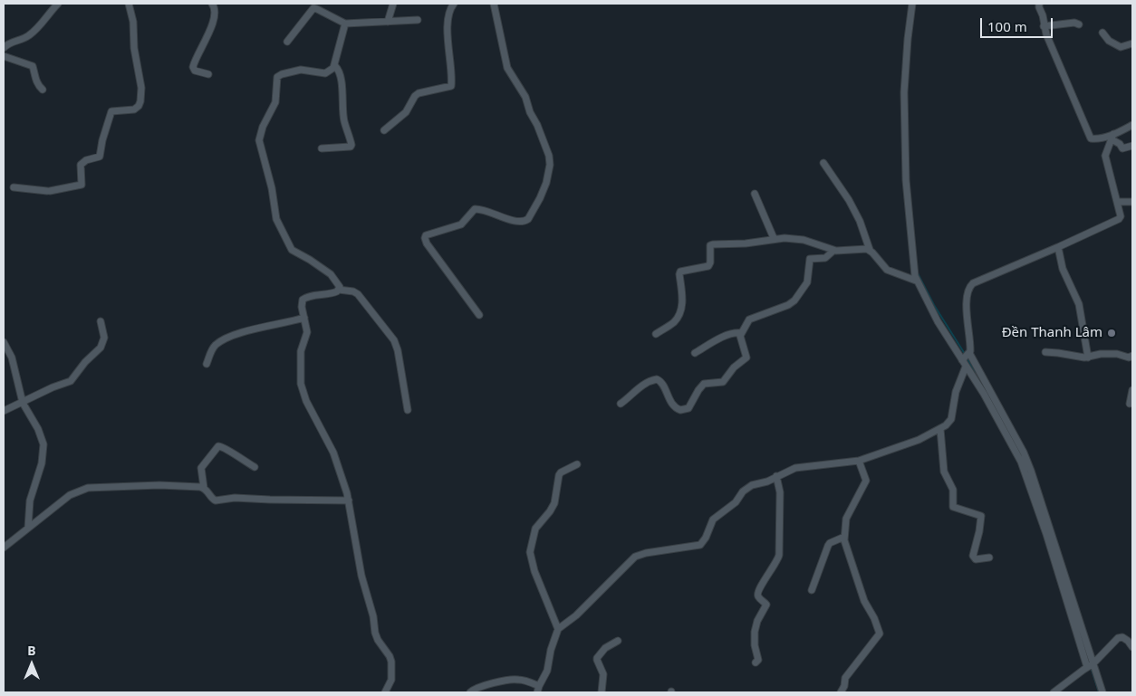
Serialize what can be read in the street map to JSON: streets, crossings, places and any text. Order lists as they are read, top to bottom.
{
  "places": ["Đền Thanh Lâm"],
  "scale_bar": "100 m",
  "north": "top"
}
